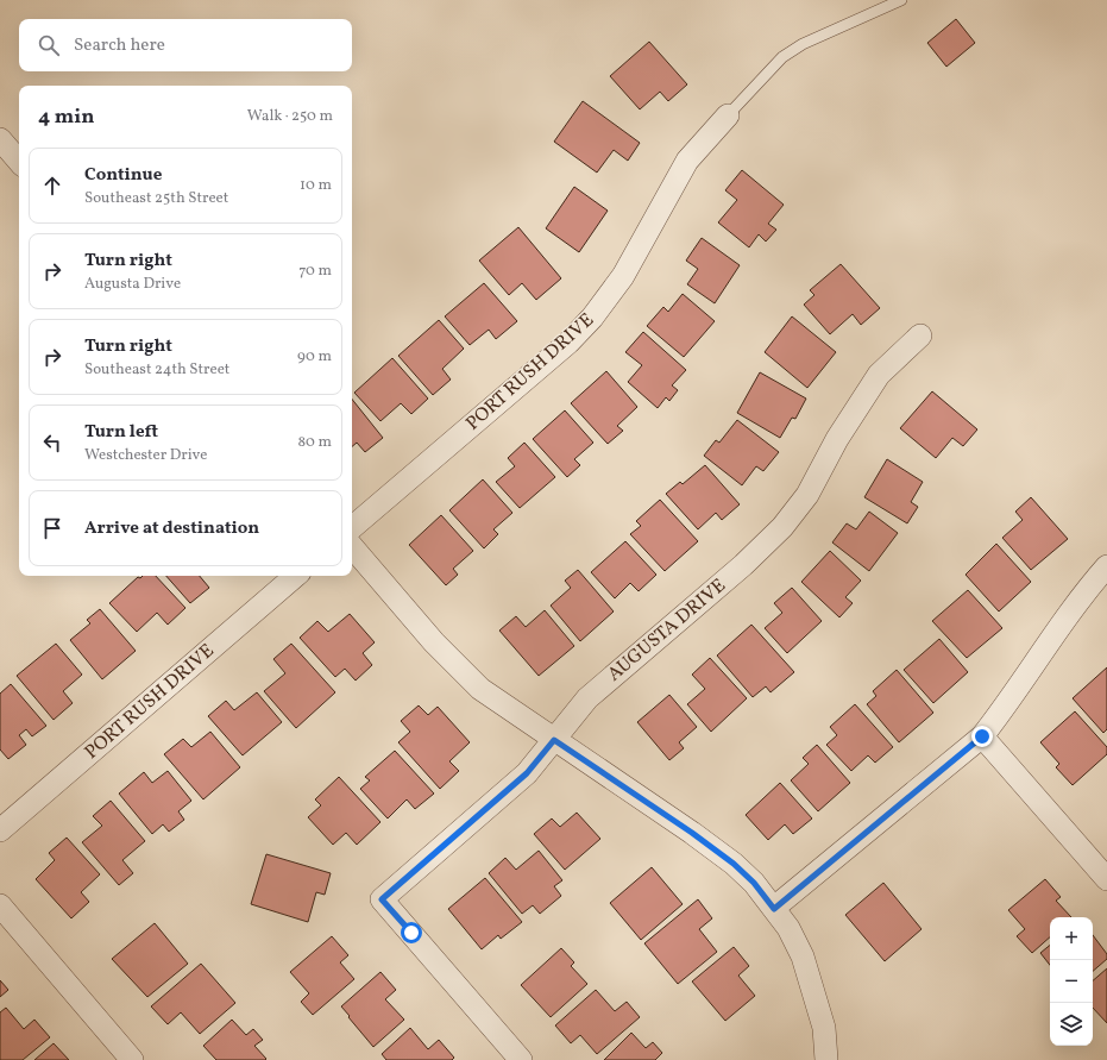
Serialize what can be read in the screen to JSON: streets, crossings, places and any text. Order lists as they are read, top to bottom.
{
  "streets": {
    "street": ["PORT RUSH DRIVE", "AUGUSTA DRIVE"]
  },
  "page": {
    "search": "Search here",
    "heading": ["4 min", "Walk · 250 m"],
    "list": [
      ["Continue", "Southeast 25th Street", "10 m"],
      ["Turn right", "Augusta Drive", "70 m"],
      ["Turn right", "Southeast 24th Street", "90 m"],
      ["Turn left", "Westchester Drive", "80 m"],
      "Arrive at destination"
    ],
    "map_buttons": ["+", "−"]
  }
}
